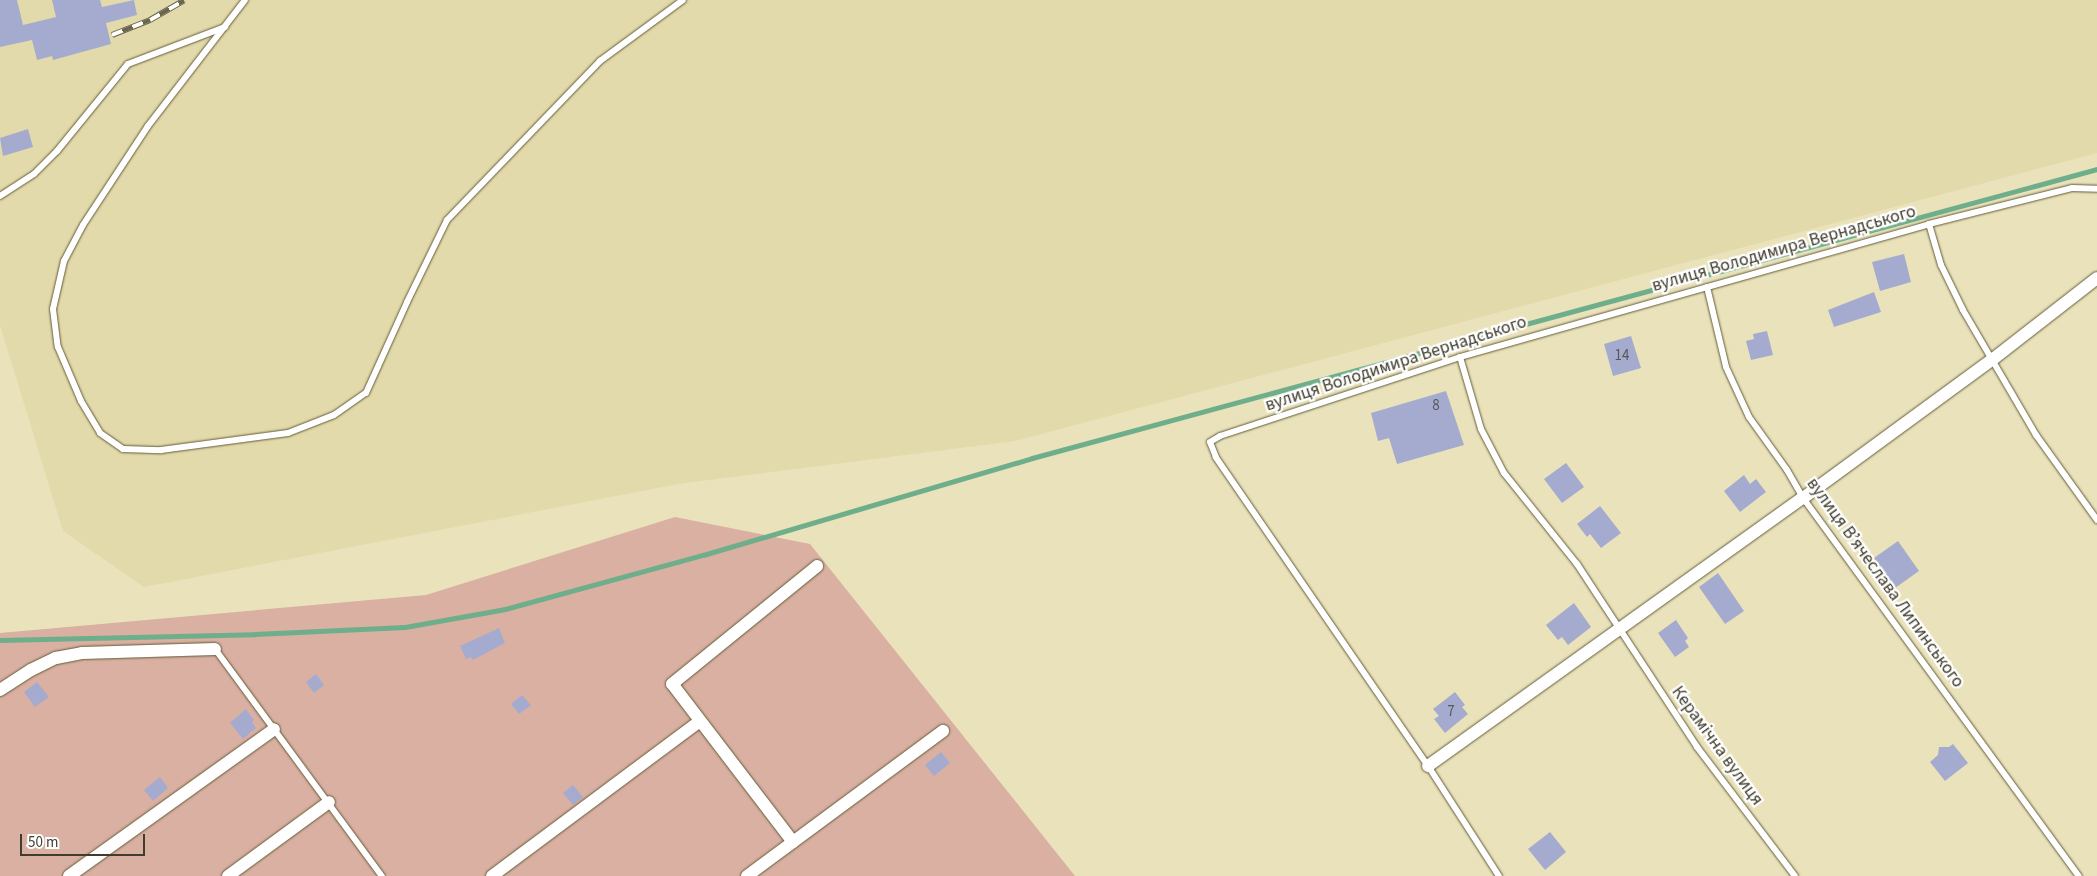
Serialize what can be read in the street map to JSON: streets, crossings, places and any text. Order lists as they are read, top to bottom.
{
  "streets": {
    "lane": ["вулиця Володимира Вернадського", "вулиця Вʼячеслава Липинського", "Керамічна вулиця"]
  },
  "crossings": [
    ["вулиця Володимира Вернадського", "вулиця Вʼячеслава Липинського"],
    ["вулиця Володимира Вернадського", "Керамічна вулиця"]
  ],
  "house_numbers": ["14", "8", "7"],
  "scale_bar": "50 m"
}
